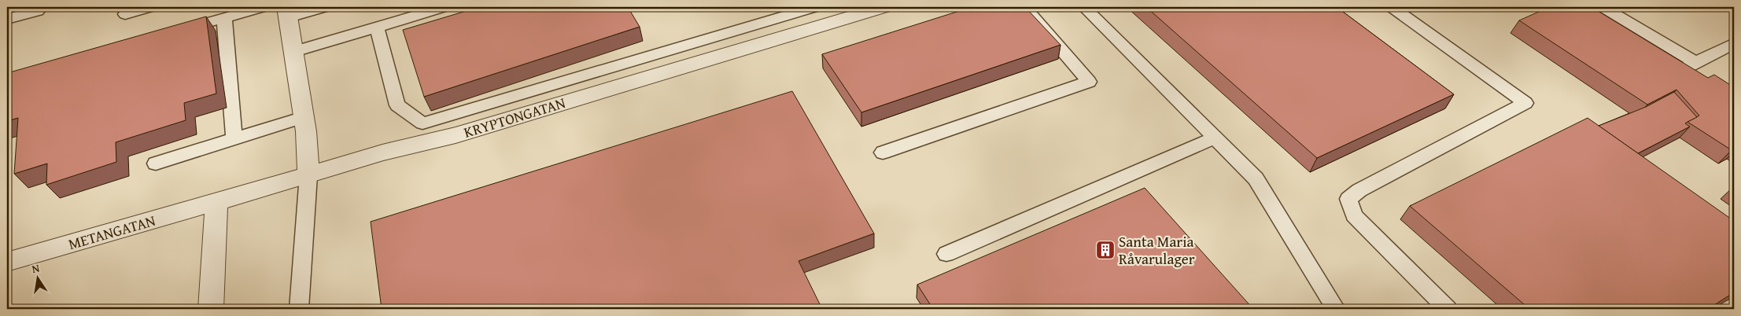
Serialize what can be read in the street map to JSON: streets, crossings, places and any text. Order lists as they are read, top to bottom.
{
  "streets": {
    "street": ["KRYPTONGATAN", "METANGATAN"]
  },
  "crossings": [
    ["KRYPTONGATAN", "METANGATAN"]
  ],
  "places": {
    "building": ["Santa Maria Råvarulager"]
  },
  "north": "top"
}
